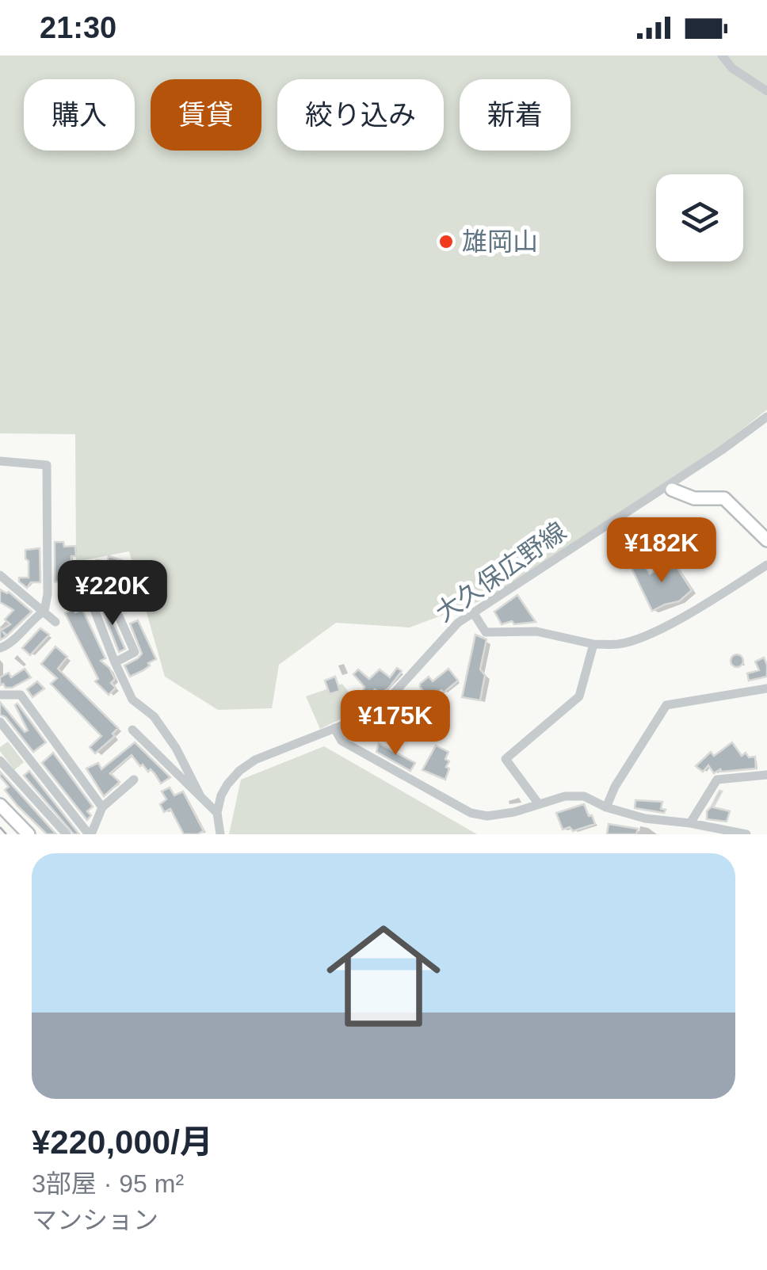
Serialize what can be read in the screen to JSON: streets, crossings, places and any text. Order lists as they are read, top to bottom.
{
  "streets": {
    "street": ["大久保広野線"]
  },
  "places": ["雄岡山"],
  "page": {
    "status": "21:30",
    "chip": [
      "購入",
      "賃貸",
      "絞り込み",
      "新着"
    ],
    "price": ["¥182K", "¥220K", "¥175K"],
    "list": [
      {
        "name": "¥220,000/月",
        "note": "3部屋 · 95 m² · マンション"
      }
    ]
  }
}
